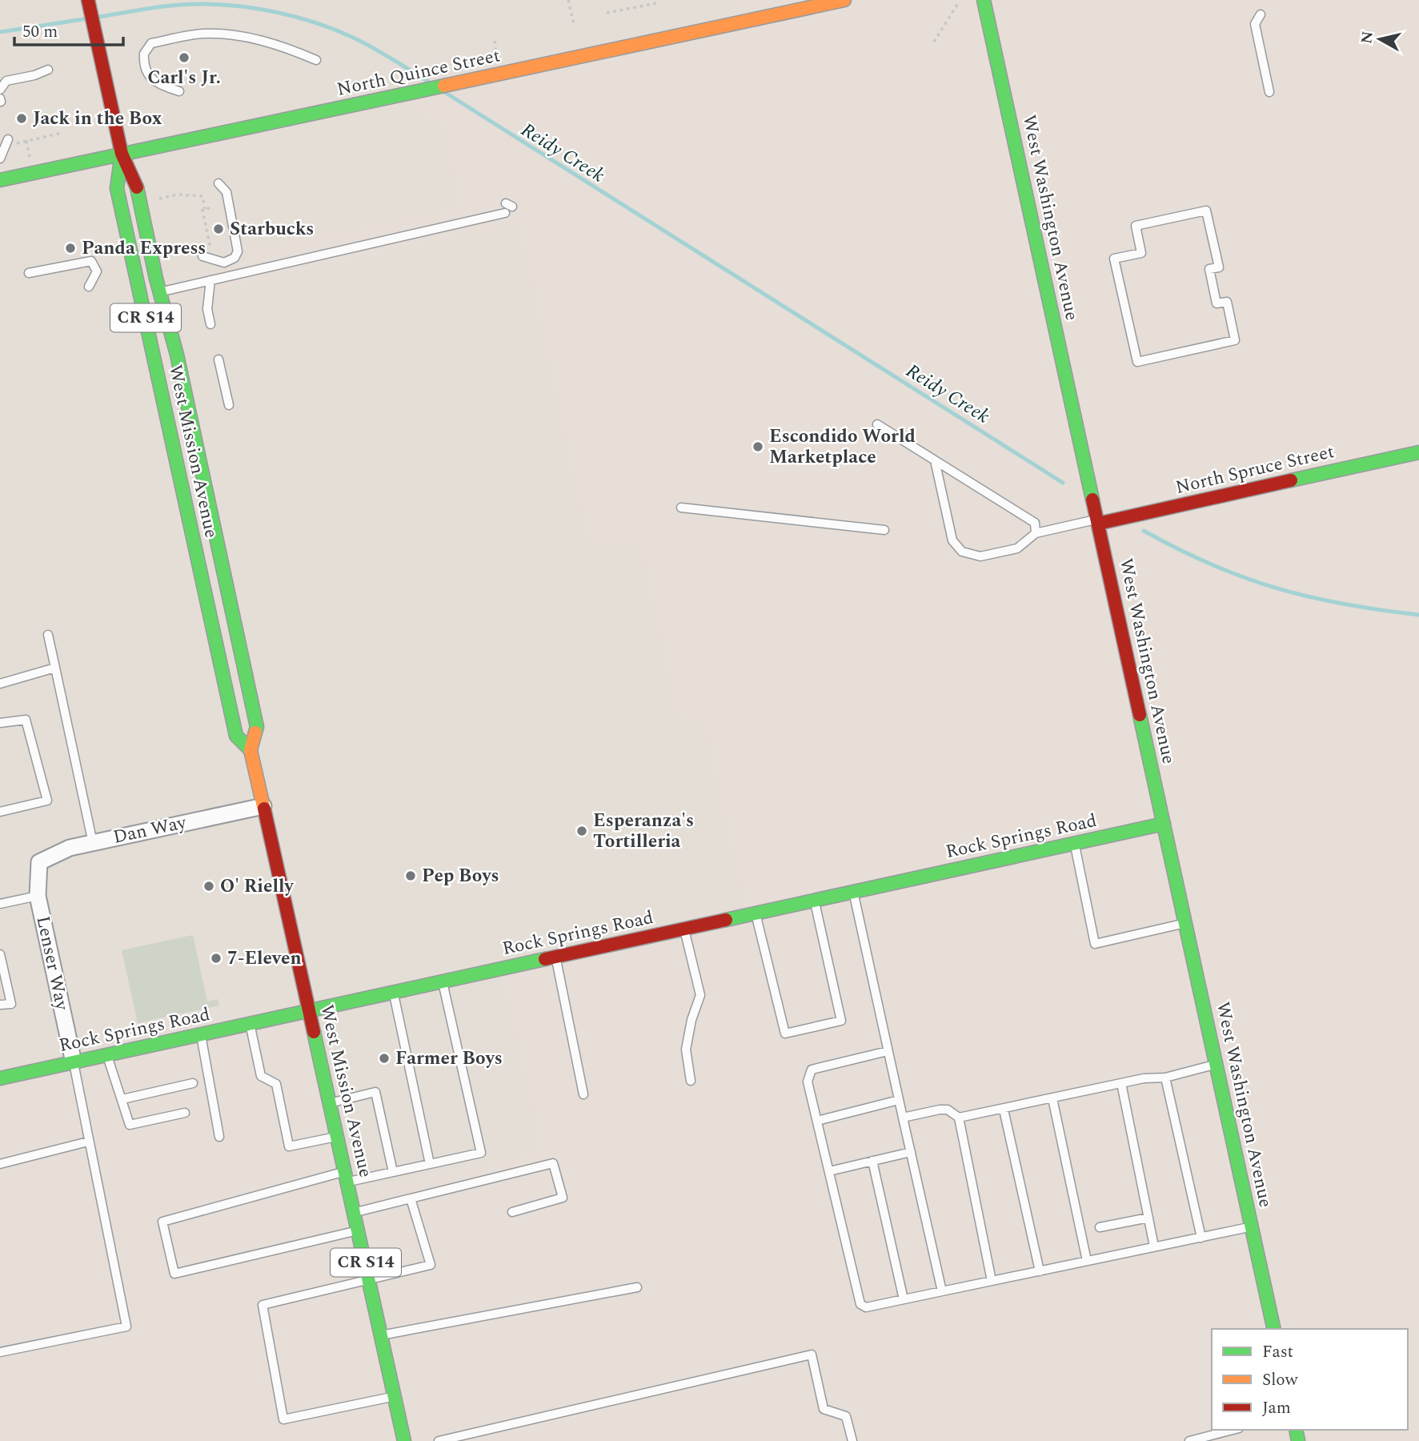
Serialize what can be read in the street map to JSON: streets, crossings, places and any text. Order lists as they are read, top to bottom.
{
  "streets": {
    "main road": [
      "North Quince Street",
      "West Washington Avenue",
      "CR S14",
      "West Mission Avenue",
      "North Spruce Street",
      "Rock Springs Road"
    ],
    "street": ["Dan Way", "Lenser Way"]
  },
  "crossings": [
    ["North Quince Street", "West Mission Avenue"],
    ["West Washington Avenue", "North Spruce Street"],
    ["West Washington Avenue", "Rock Springs Road"],
    ["West Mission Avenue", "Dan Way"],
    ["West Mission Avenue", "Rock Springs Road"],
    ["Dan Way", "Lenser Way"],
    ["Rock Springs Road", "Lenser Way"]
  ],
  "water": ["Reidy Creek"],
  "places": [
    "Carl's Jr.",
    "Jack in the Box",
    "Starbucks",
    "Panda Express",
    "Escondido World Marketplace",
    "Esperanza's Tortilleria",
    "Pep Boys",
    "O' Rielly",
    "7-Eleven",
    "Farmer Boys"
  ],
  "legend": ["Fast", "Slow", "Jam"],
  "scale_bar": "50 m",
  "north": "left"
}
